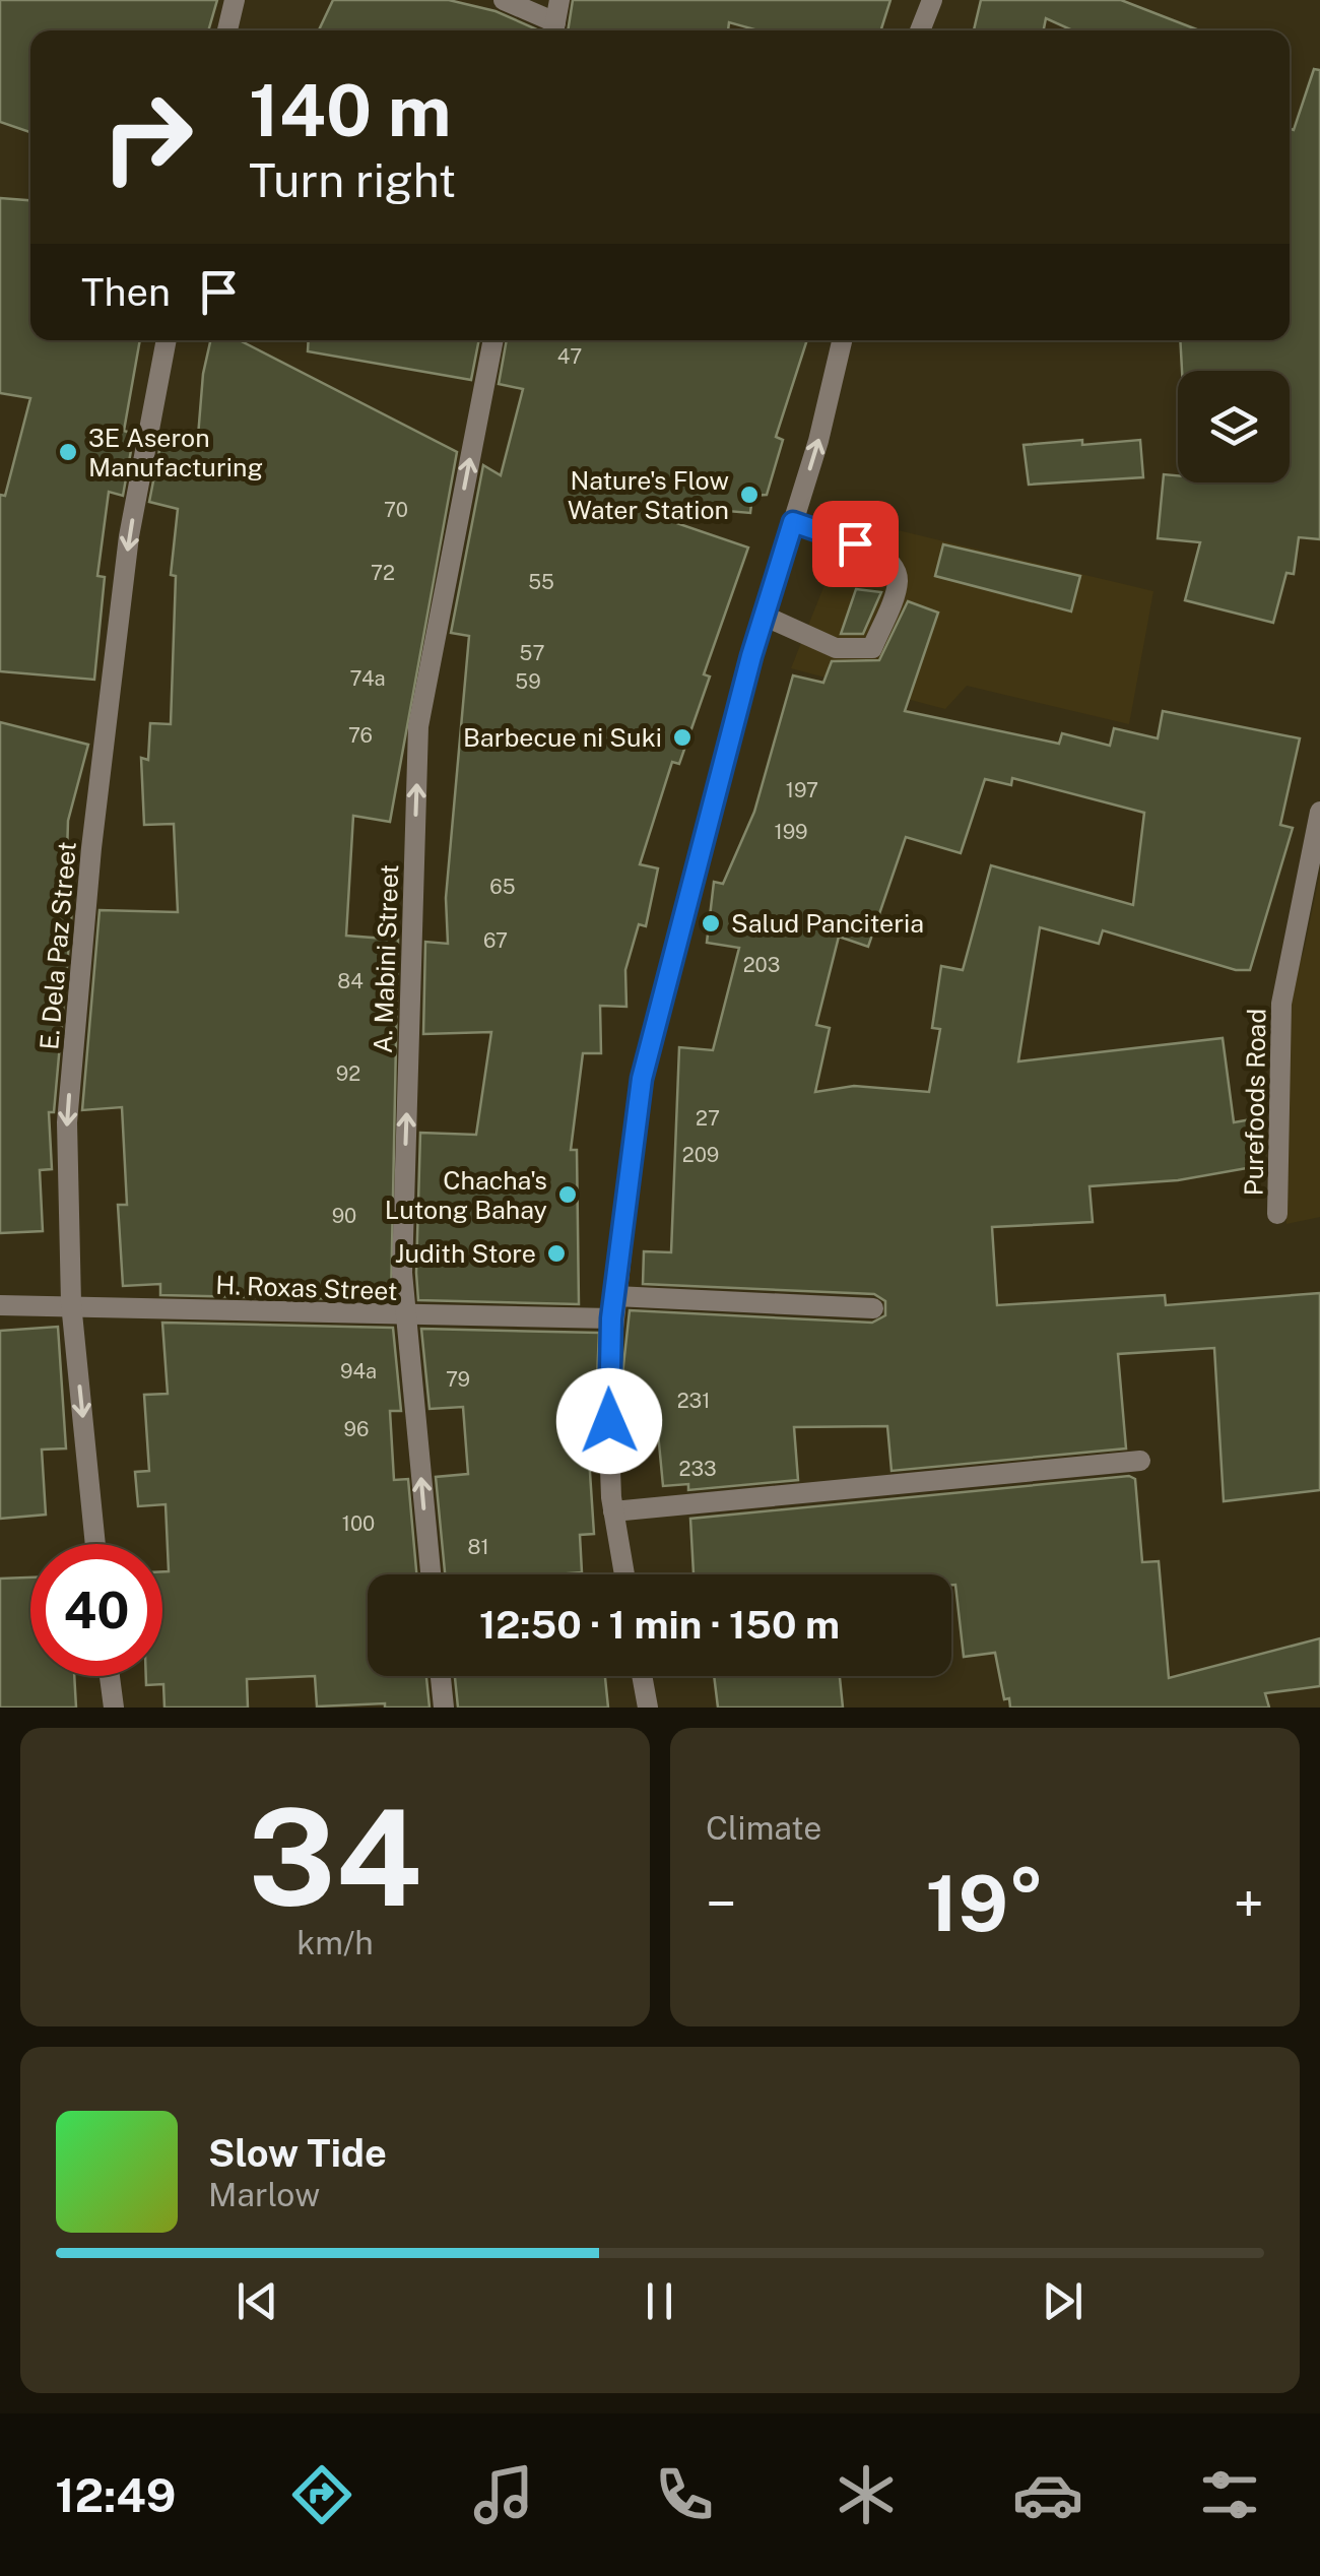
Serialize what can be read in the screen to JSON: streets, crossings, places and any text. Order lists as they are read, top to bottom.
{
  "streets": {
    "street": [
      "E. Dela Paz Street",
      "A. Mabini Street",
      "Purefoods Road",
      "H. Roxas Street"
    ]
  },
  "crossings": [
    ["E. Dela Paz Street", "H. Roxas Street"],
    ["A. Mabini Street", "H. Roxas Street"]
  ],
  "one_way": ["E. Dela Paz Street", "A. Mabini Street"],
  "places": [
    "3E Aseron Manufacturing",
    "Nature's Flow Water Station",
    "Barbecue ni Suki",
    "Salud Panciteria",
    "Chacha's Lutong Bahay",
    "Judith Store"
  ],
  "house_numbers": [
    "47",
    "70",
    "72",
    "55",
    "57",
    "74a",
    "59",
    "76",
    "197",
    "199",
    "65",
    "67",
    "203",
    "84",
    "92",
    "27",
    "209",
    "90",
    "94a",
    "79",
    "231",
    "96",
    "233",
    "100",
    "81"
  ],
  "page": {
    "turn": ["140 m", "Turn right"],
    "then": "Then",
    "limit": "40",
    "trip": "12:50 · 1 min · 150 m",
    "tile": [
      ["34", "km/h"],
      "Climate"
    ],
    "heat": ["−", "19°", "+"],
    "song": ["Slow Tide", "Marlow"],
    "tabs": "12:49"
  }
}
